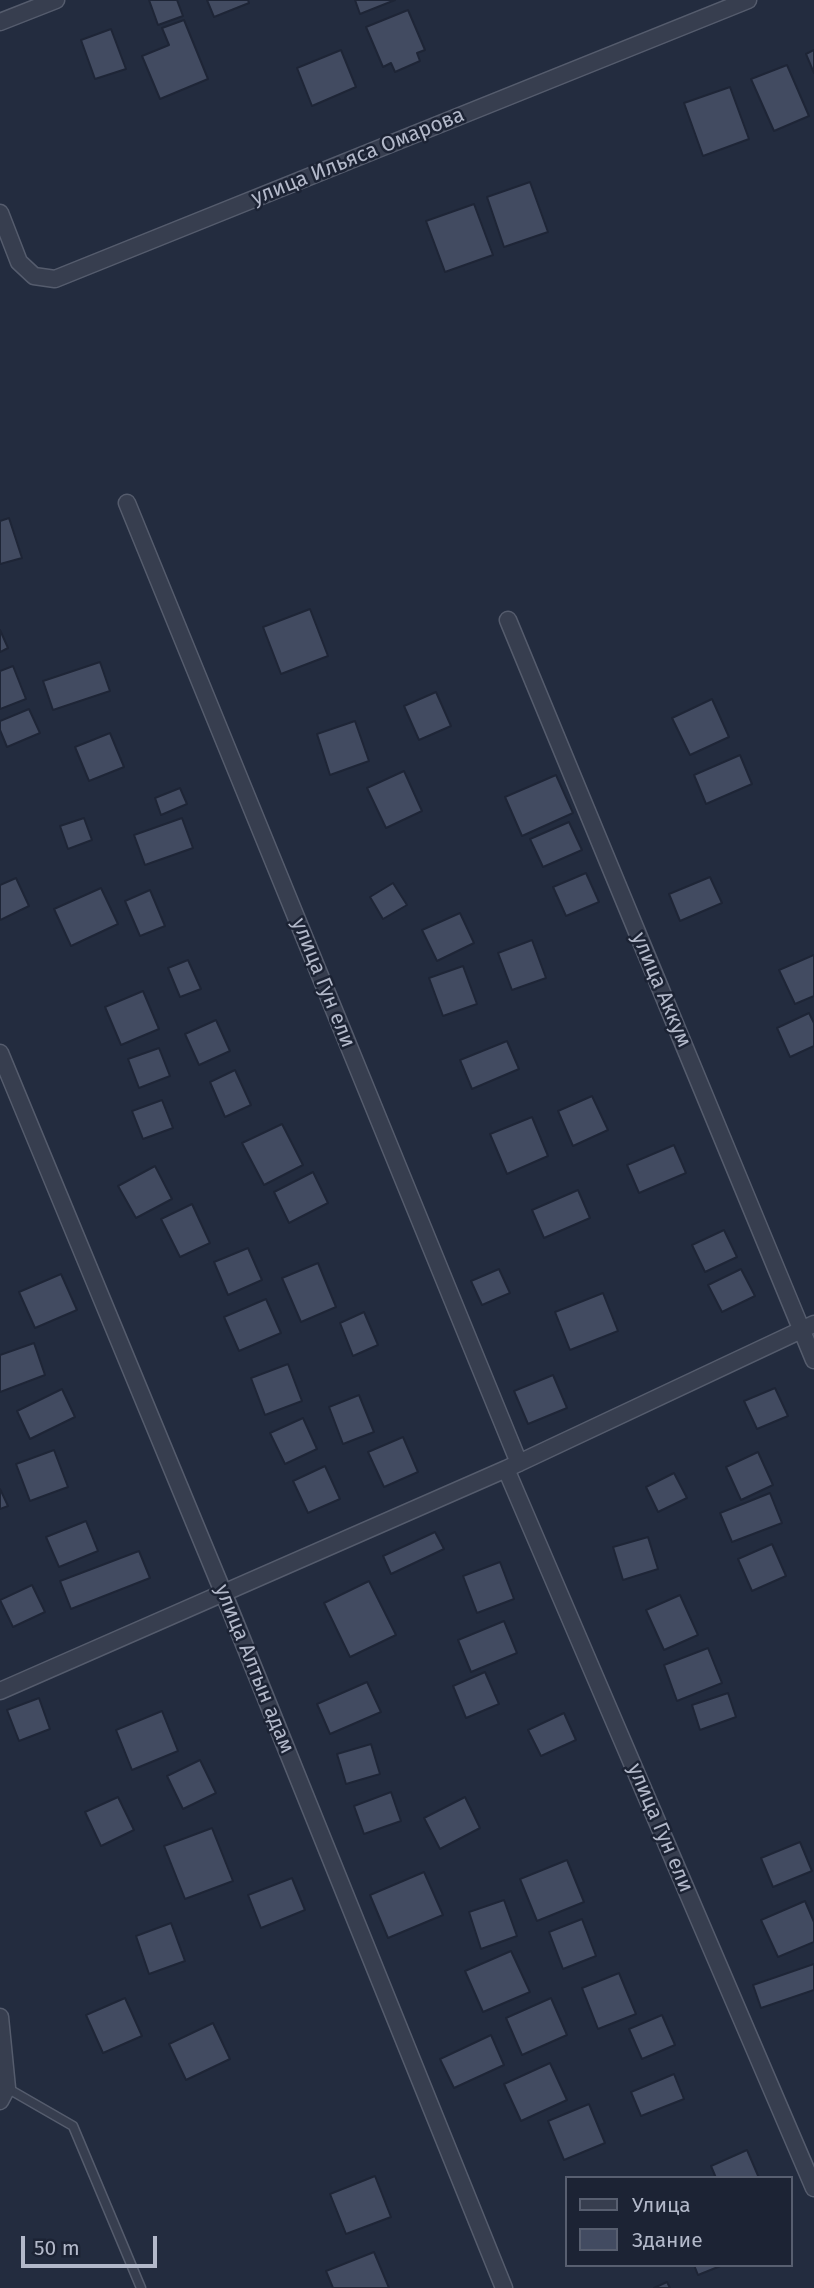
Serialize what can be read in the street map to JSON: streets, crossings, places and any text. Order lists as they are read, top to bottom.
{
  "streets": {
    "street": [
      "улица Ильяса Омарова",
      "улица Гун ели",
      "улица Аккум",
      "улица Алтын адам"
    ]
  },
  "legend": ["Улица", "Здание"],
  "scale_bar": "50 m"
}
